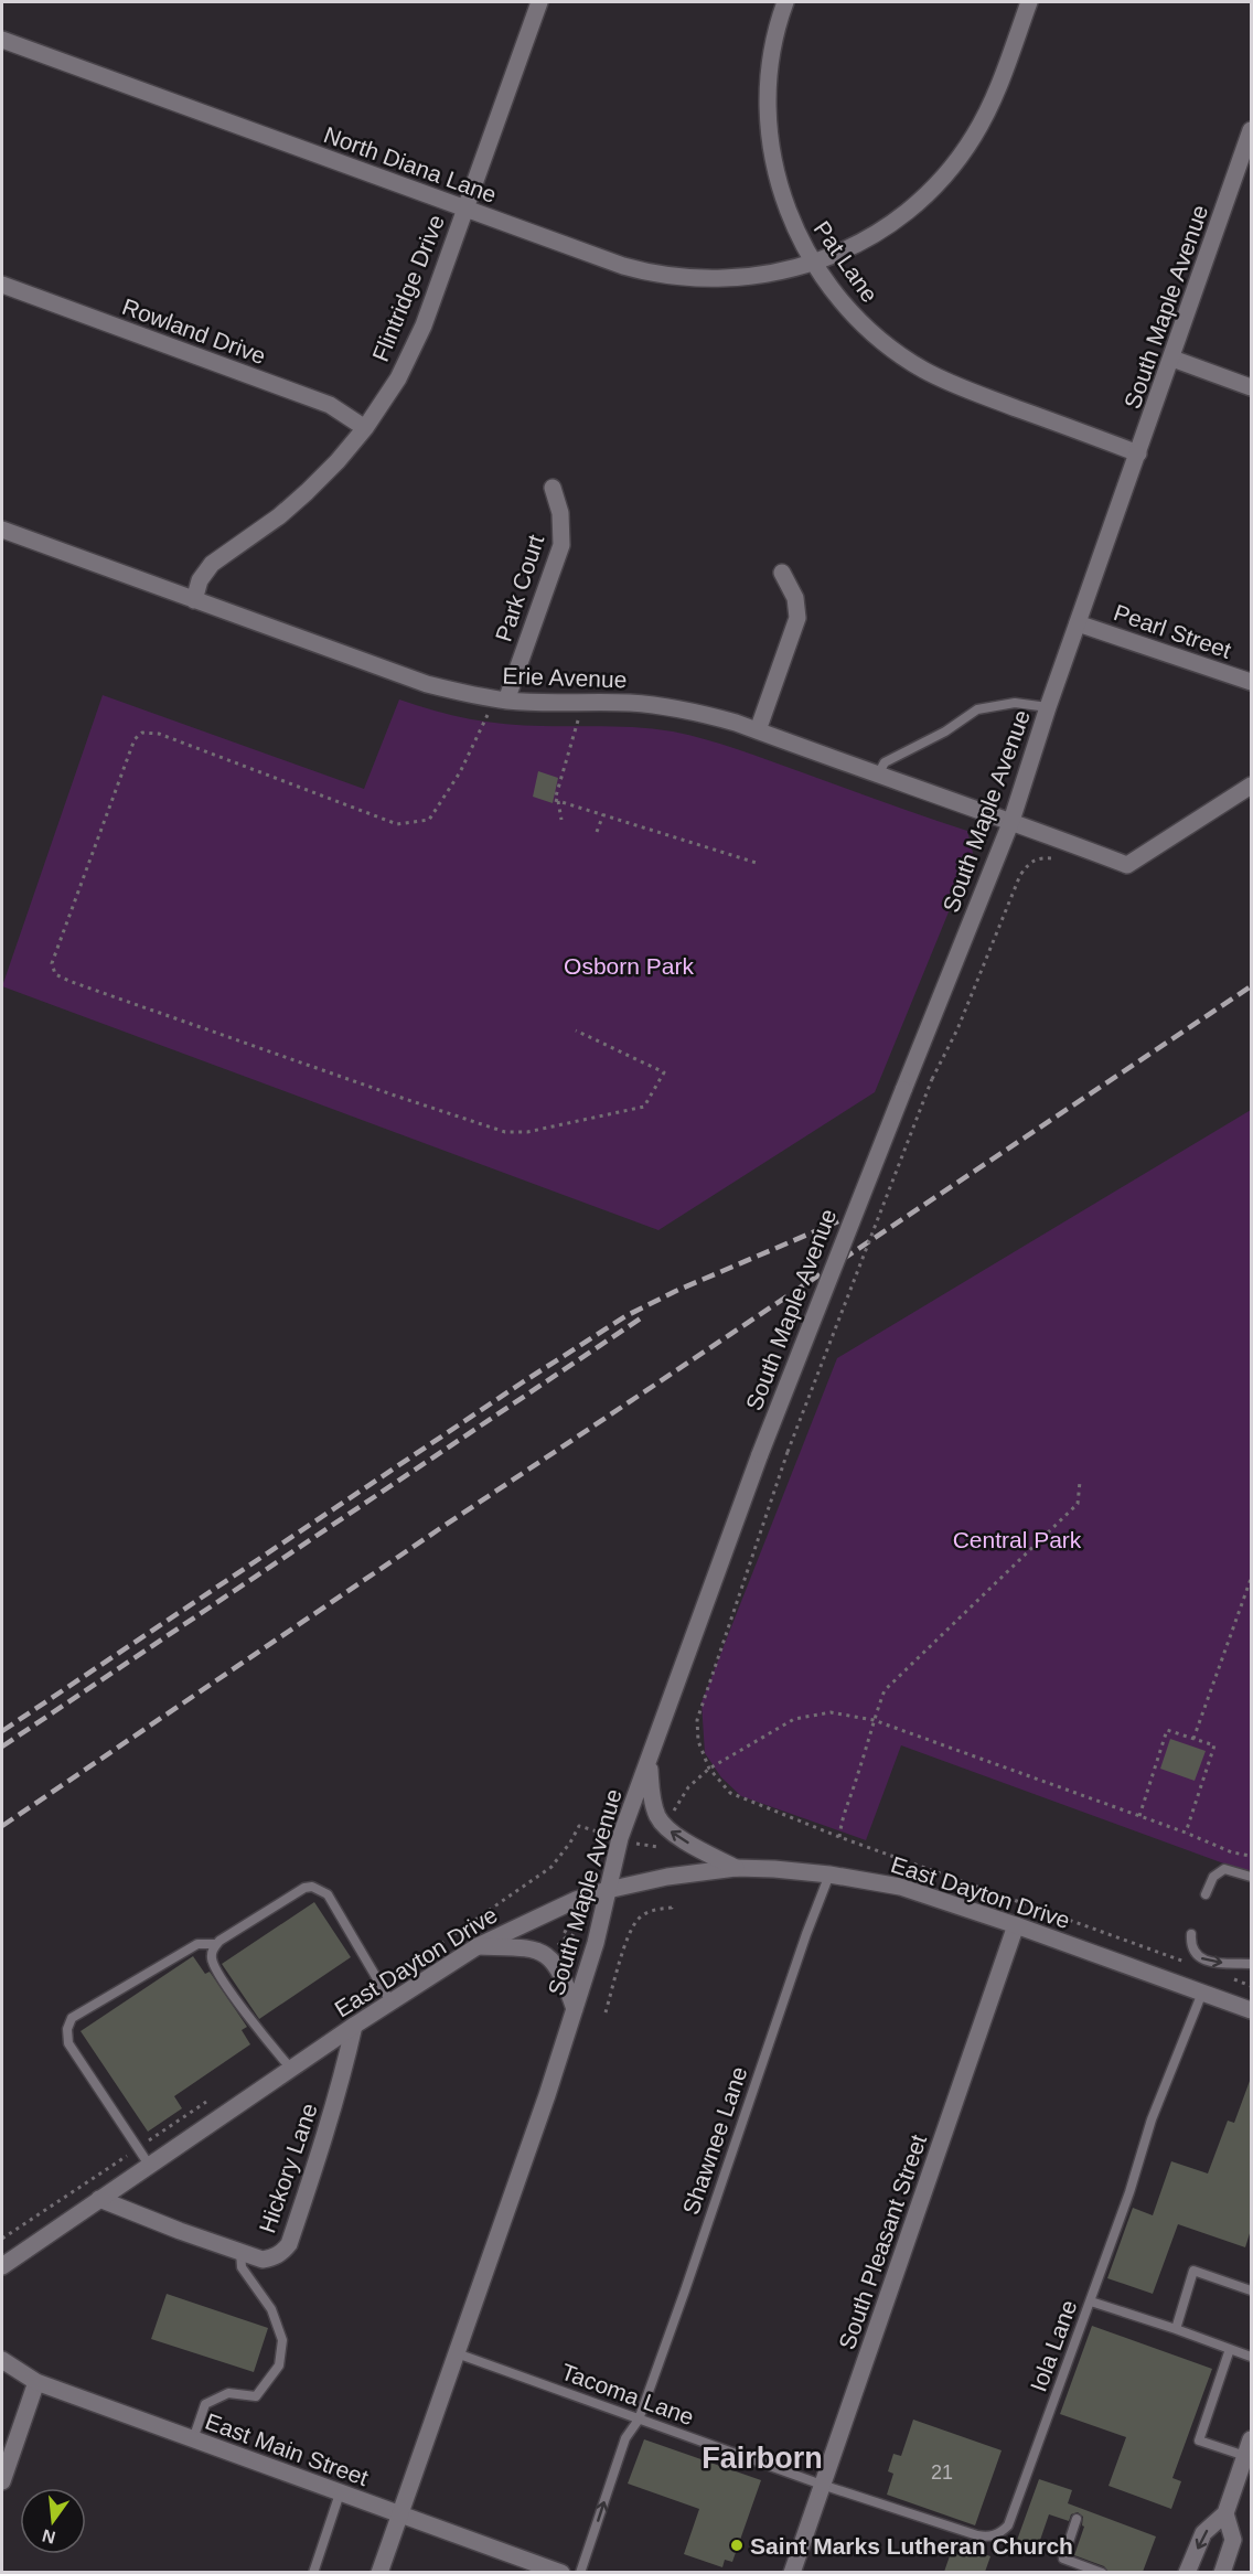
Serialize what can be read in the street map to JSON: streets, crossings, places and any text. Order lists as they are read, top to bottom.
{
  "streets": {
    "street": [
      "North Diana Lane",
      "Pat Lane",
      "Flintridge Drive",
      "South Maple Avenue",
      "Rowland Drive",
      "Park Court",
      "Pearl Street",
      "Erie Avenue",
      "East Dayton Drive",
      "Hickory Lane",
      "South Pleasant Street",
      "East Main Street"
    ],
    "lane": ["Shawnee Lane", "Iola Lane", "Tacoma Lane"]
  },
  "crossings": [
    ["North Diana Lane", "Pat Lane"],
    ["North Diana Lane", "Flintridge Drive"],
    ["Pat Lane", "South Maple Avenue"],
    ["Flintridge Drive", "Rowland Drive"],
    ["Flintridge Drive", "Erie Avenue"],
    ["South Maple Avenue", "Pearl Street"],
    ["South Maple Avenue", "Erie Avenue"],
    ["South Maple Avenue", "East Dayton Drive"],
    ["South Maple Avenue", "Tacoma Lane"],
    ["South Maple Avenue", "East Main Street"],
    ["Park Court", "Erie Avenue"],
    ["East Dayton Drive", "Shawnee Lane"],
    ["East Dayton Drive", "Hickory Lane"],
    ["East Dayton Drive", "South Pleasant Street"],
    ["East Dayton Drive", "Iola Lane"],
    ["Shawnee Lane", "Tacoma Lane"],
    ["South Pleasant Street", "Iola Lane"],
    ["South Pleasant Street", "Tacoma Lane"],
    ["Iola Lane", "Tacoma Lane"]
  ],
  "districts": ["Fairborn"],
  "parks": ["Osborn Park", "Central Park"],
  "places": ["Saint Marks Lutheran Church"],
  "house_numbers": ["21"],
  "north": "bottom"
}
